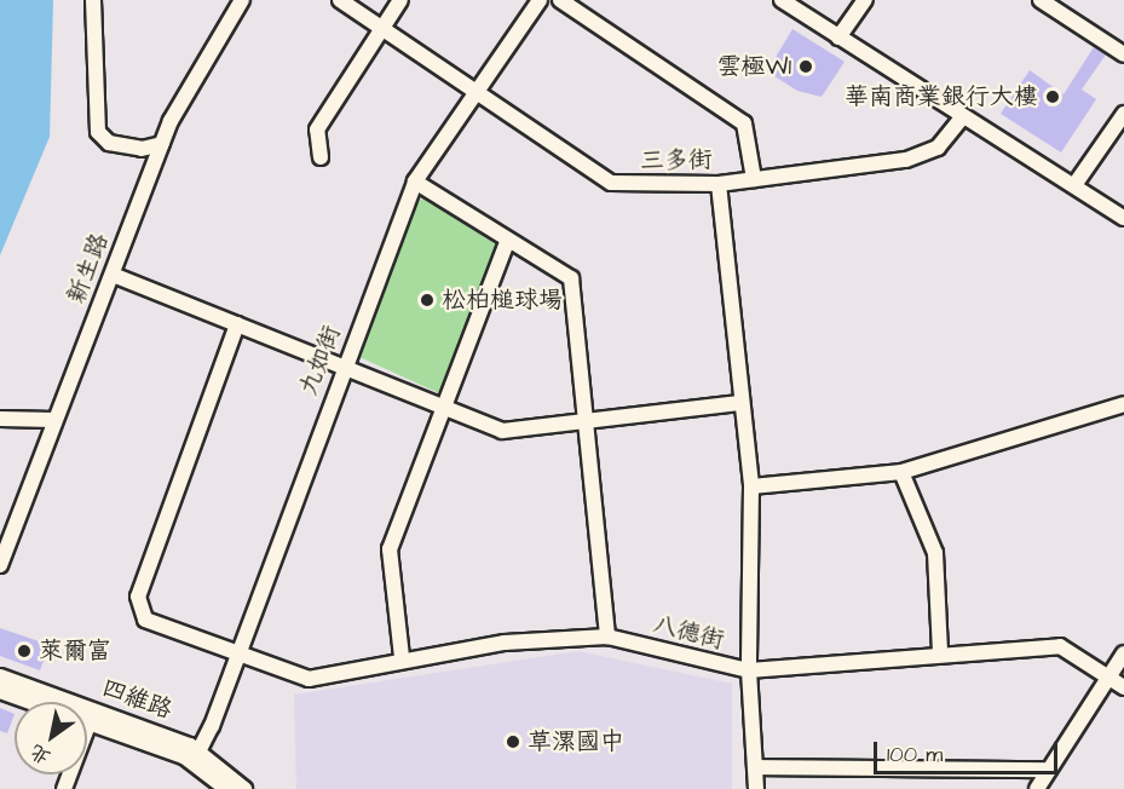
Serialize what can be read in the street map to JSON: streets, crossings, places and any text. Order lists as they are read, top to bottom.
{
  "streets": {
    "street": [
      "三多街",
      "新生路",
      "九如街",
      "八德街",
      "四維路"
    ]
  },
  "crossings": [
    ["三多街", "九如街"],
    ["九如街", "八德街"],
    ["九如街", "四維路"]
  ],
  "places": [
    "雲極W1",
    "華南商業銀行大樓",
    "松柏槌球場",
    "萊爾富",
    "草漯國中"
  ],
  "scale_bar": "100 m",
  "north": "bottom left"
}
